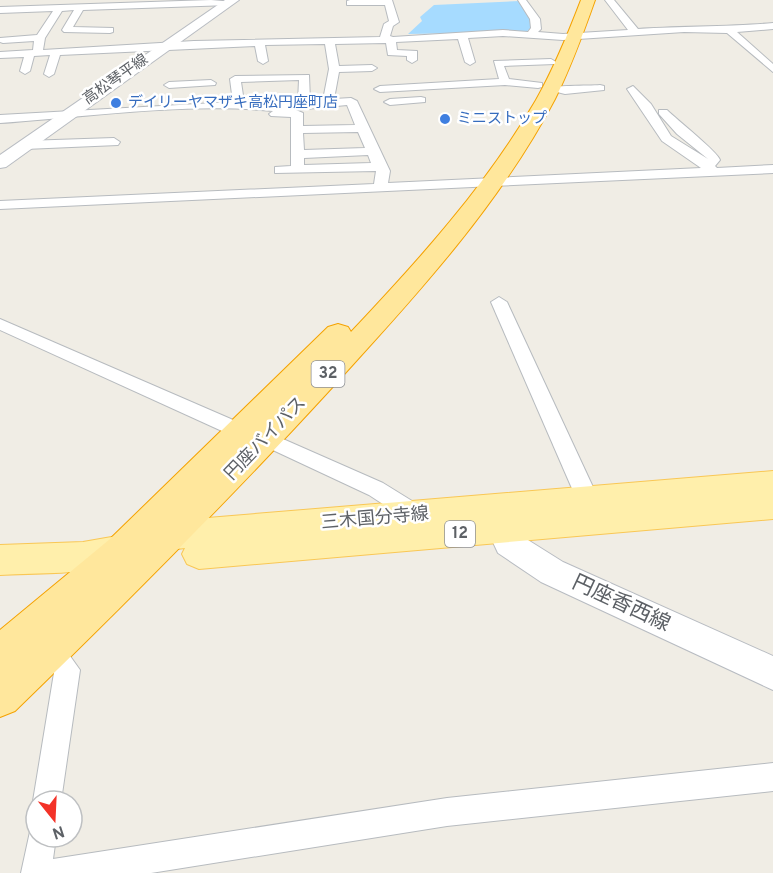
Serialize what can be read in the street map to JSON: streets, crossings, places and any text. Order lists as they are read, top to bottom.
{
  "streets": {
    "highway": ["32", "円座バイパス"],
    "main road": [
      "高松琴平線",
      "三木国分寺線",
      "12",
      "円座香西線"
    ]
  },
  "crossings": [
    ["円座バイパス", "三木国分寺線"],
    ["三木国分寺線", "円座香西線"]
  ],
  "places": ["デイリーヤマザキ高松円座町店", "ミニストップ"],
  "north": "bottom"
}
